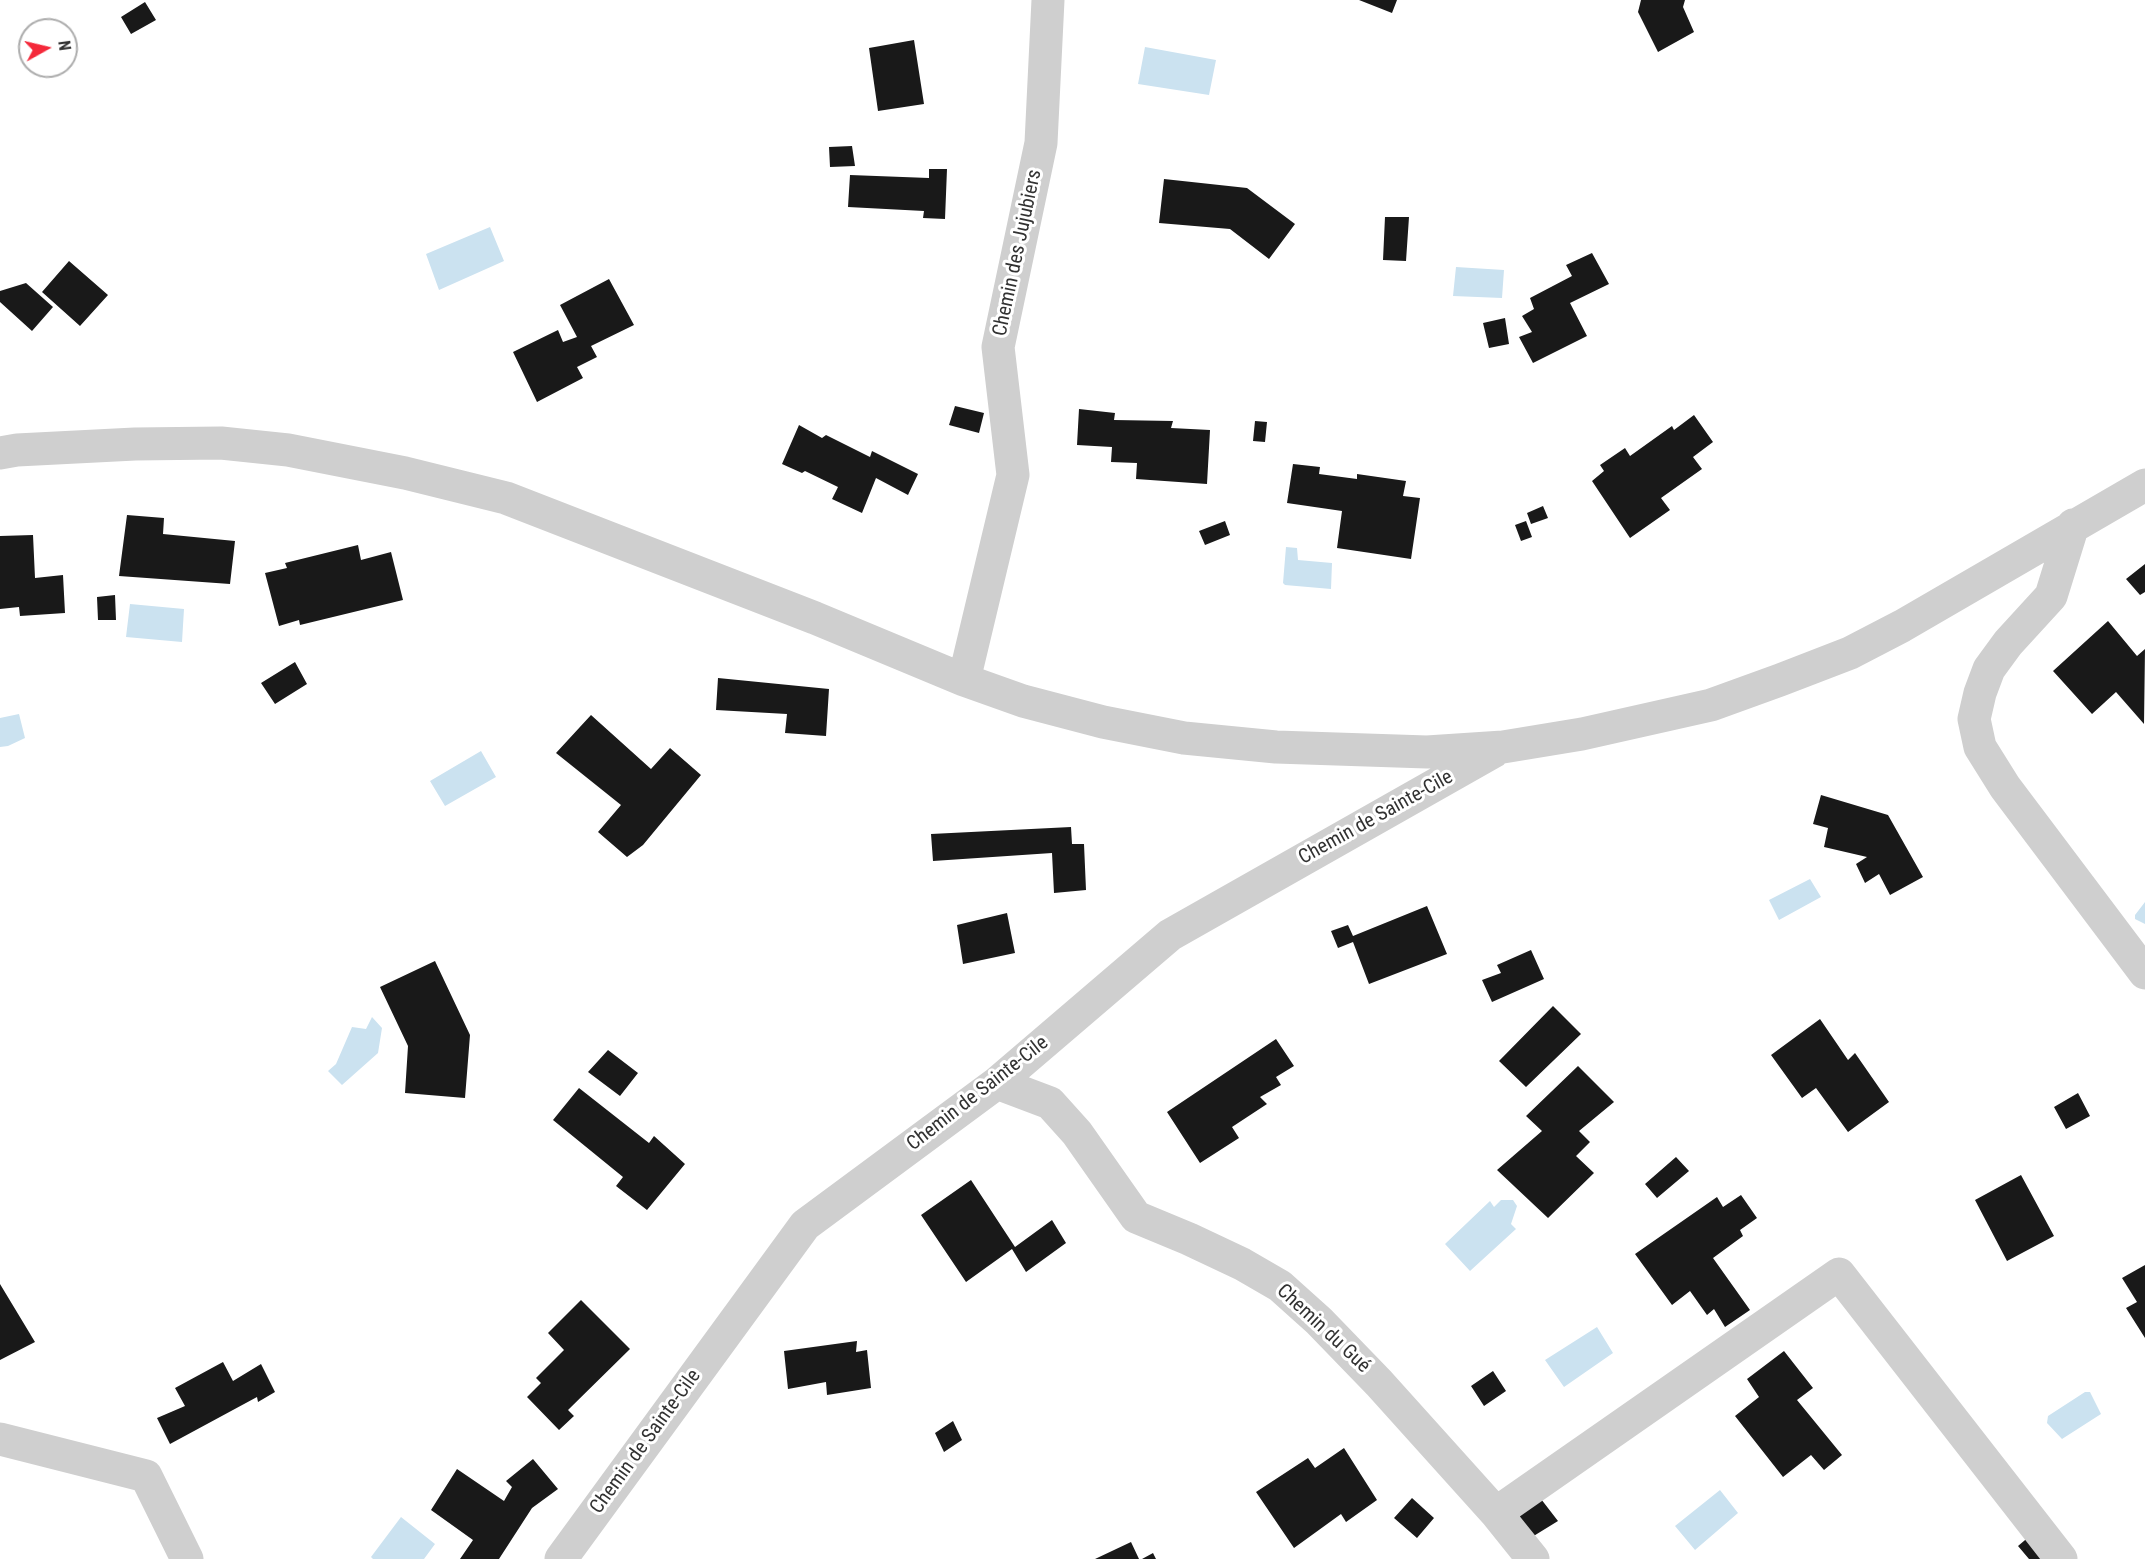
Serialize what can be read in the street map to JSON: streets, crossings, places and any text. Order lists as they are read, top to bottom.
{
  "streets": {
    "street": ["Chemin des Jujubiers", "Chemin de Sainte-Cile", "Chemin du Gué"]
  },
  "crossings": [
    ["Chemin de Sainte-Cile", "Chemin du Gué"]
  ],
  "north": "right"
}
